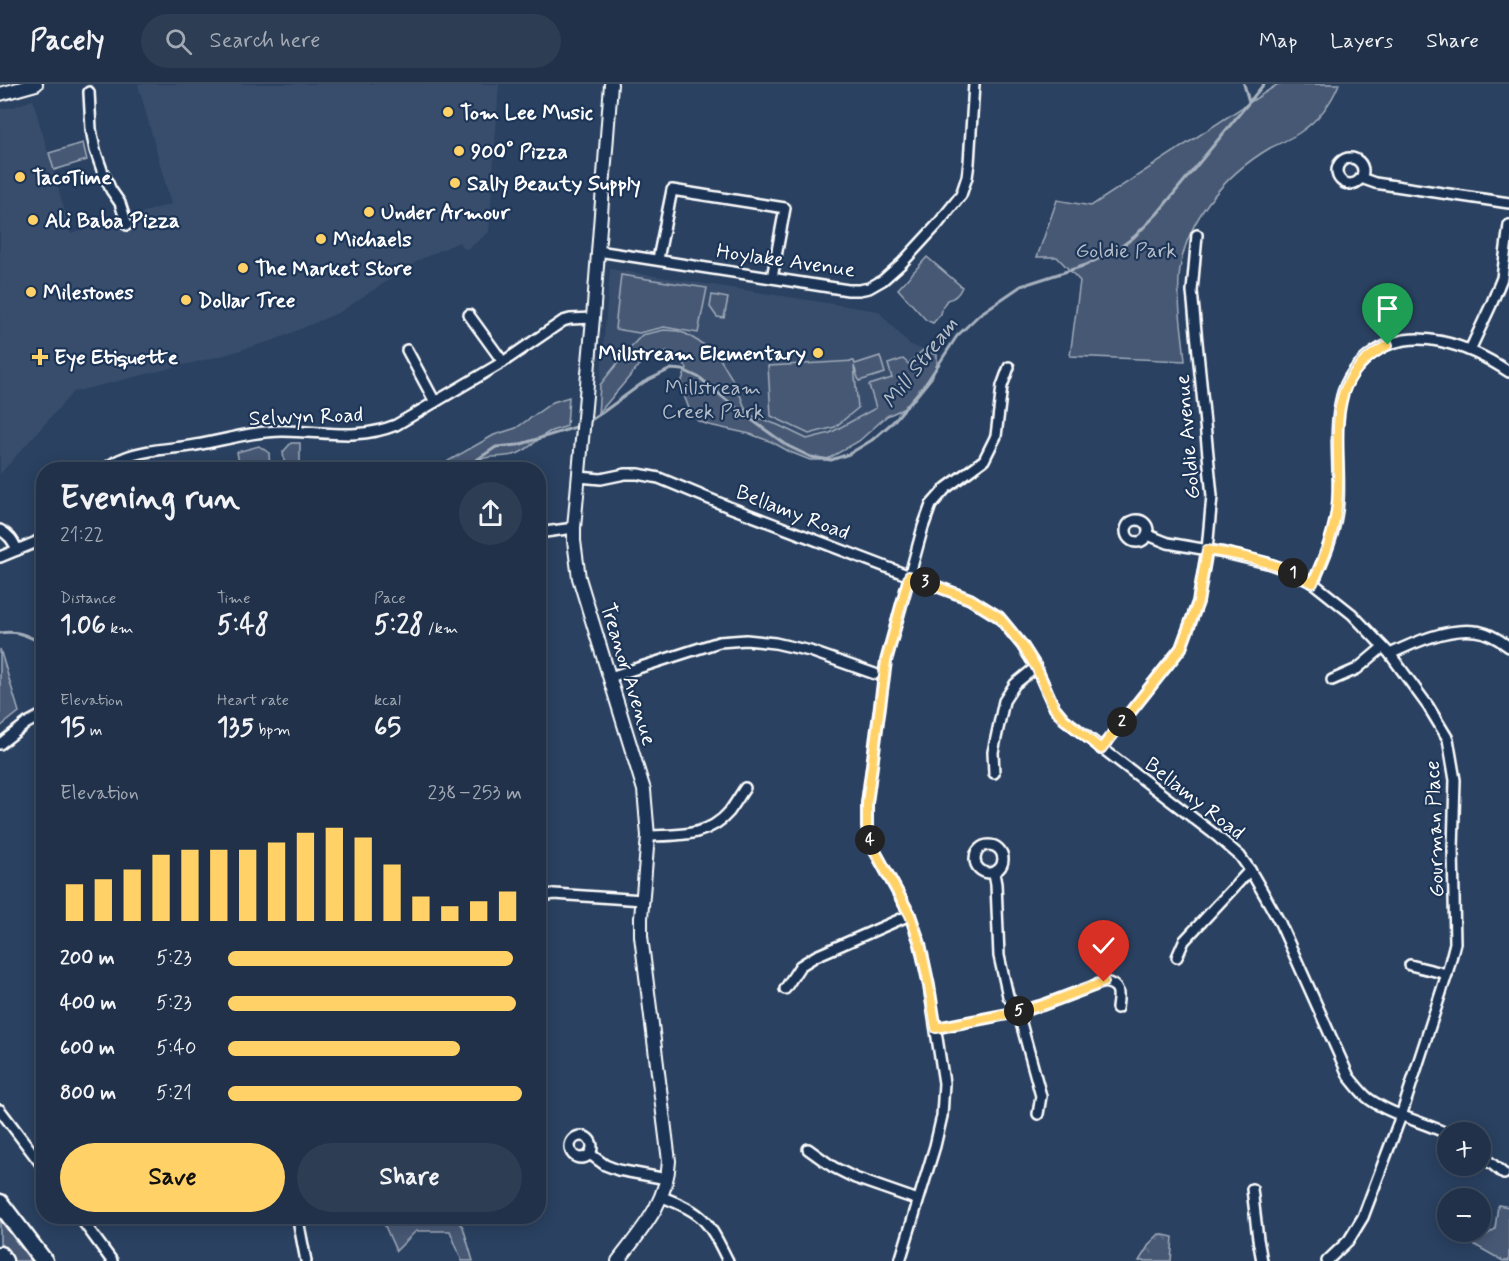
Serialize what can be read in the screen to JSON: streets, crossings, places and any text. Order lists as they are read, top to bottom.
{
  "streets": {
    "street": [
      "Hoylake Avenue",
      "Selwyn Road",
      "Goldie Avenue",
      "Bellamy Road",
      "Treanor Avenue",
      "Gourman Place"
    ]
  },
  "crossings": [
    ["Hoylake Avenue", "Treanor Avenue"],
    ["Selwyn Road", "Treanor Avenue"],
    ["Goldie Avenue", "Bellamy Road"],
    ["Goldie Avenue", "Gourman Place"],
    ["Bellamy Road", "Treanor Avenue"],
    ["Bellamy Road", "Gourman Place"]
  ],
  "water": ["Mill Stream"],
  "parks": ["Goldie Park", "Millstream Creek Park"],
  "places": {
    "other": [
      "Tom Lee Music",
      "900° Pizza",
      "TacoTime",
      "Sally Beauty Supply",
      "Under Armour",
      "Ali Baba Pizza",
      "Michaels",
      "The Market Store",
      "Milestones",
      "Dollar Tree",
      "Millstream Elementary"
    ],
    "health": ["Eye Etiquette"]
  },
  "page": {
    "header": "Pacely",
    "search": "Search here",
    "nav": ["Map", "Layers", "Share"],
    "heading": ["Evening run", "21:22"],
    "pins": [
      "1",
      "3",
      "2",
      "4",
      "5"
    ],
    "stats": [
      ["Distance", "1.06 km"],
      ["Time", "5:48"],
      ["Pace", "5:28 /km"],
      ["Elevation", "15 m"],
      ["Heart rate", "135 bpm"],
      ["kcal", "65"]
    ],
    "chart": ["Elevation", "238–253 m"],
    "list": [
      {
        "name": "200 m",
        "note": "5:23"
      },
      {
        "name": "400 m",
        "note": "5:23"
      },
      {
        "name": "600 m",
        "note": "5:40"
      },
      {
        "name": "800 m",
        "note": "5:21"
      }
    ],
    "map_buttons": ["+", "−"],
    "buttons": ["Save", "Share"]
  }
}
